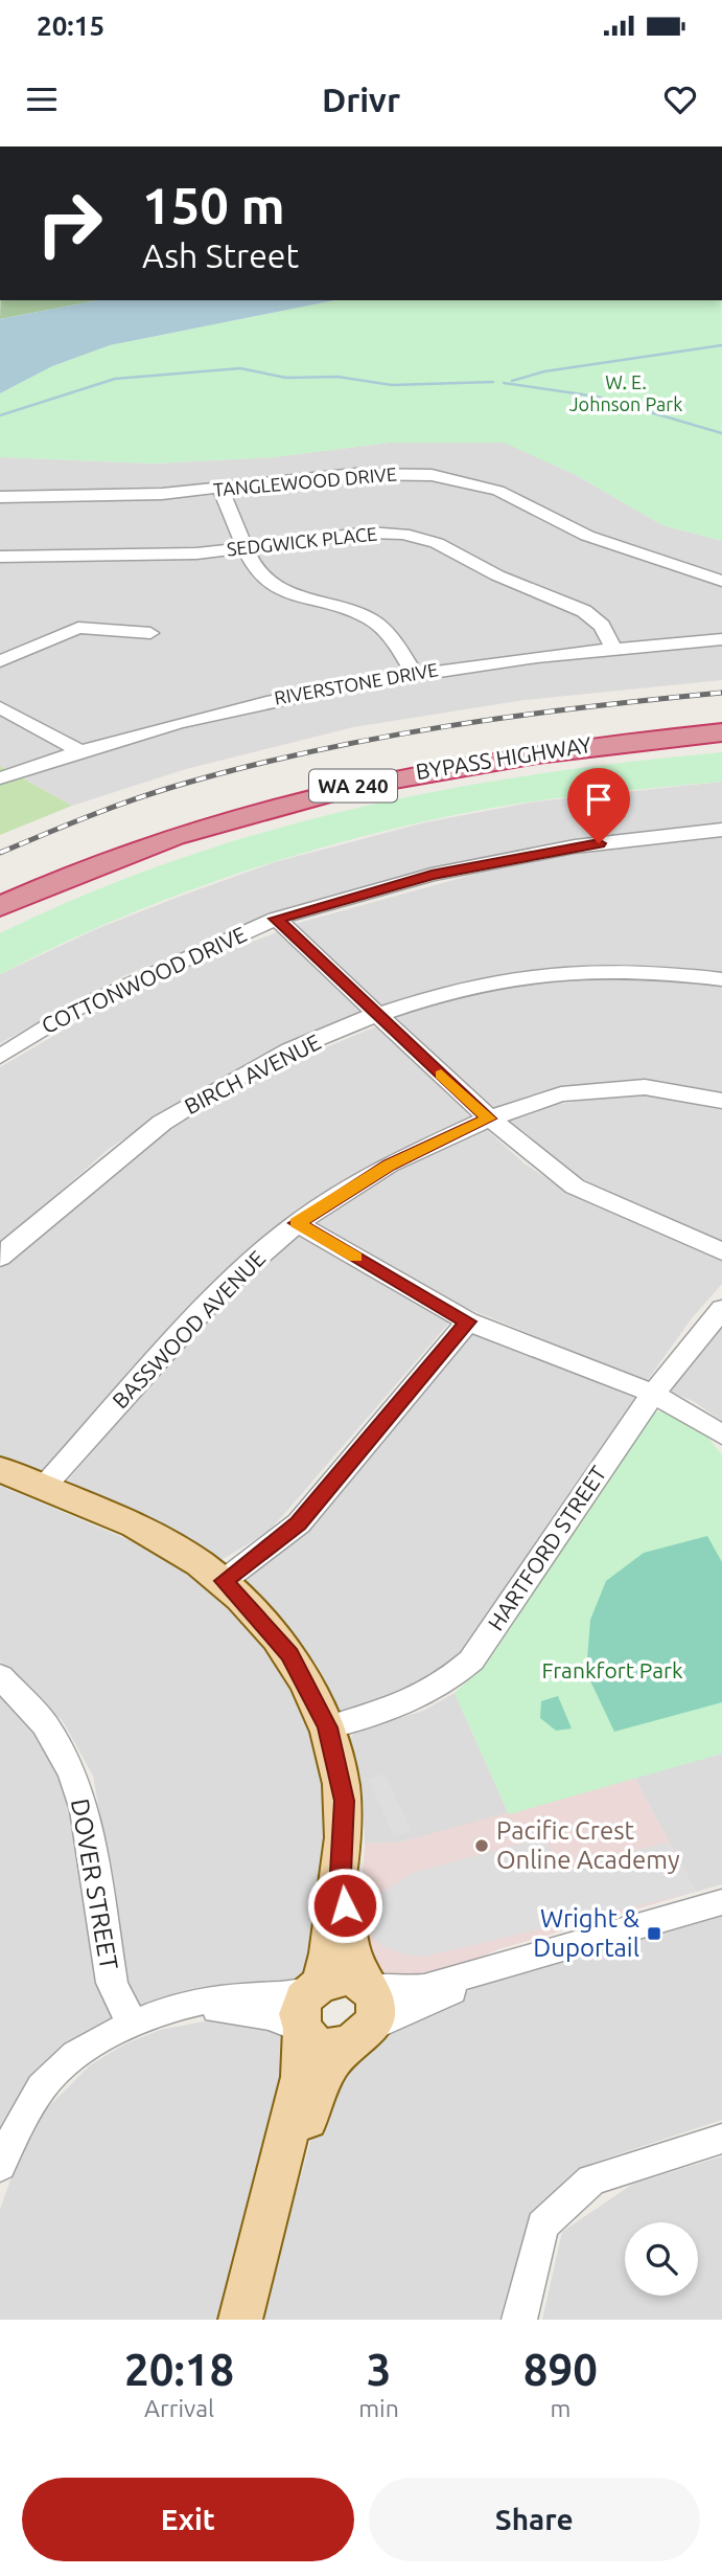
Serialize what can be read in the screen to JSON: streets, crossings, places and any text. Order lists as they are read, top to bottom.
{
  "streets": {
    "highway": ["BYPASS HIGHWAY", "WA 240"],
    "street": [
      "TANGLEWOOD DRIVE",
      "SEDGWICK PLACE",
      "RIVERSTONE DRIVE",
      "COTTONWOOD DRIVE",
      "BIRCH AVENUE",
      "BASSWOOD AVENUE",
      "HARTFORD STREET",
      "DOVER STREET"
    ]
  },
  "crossings": [
    ["SEDGWICK PLACE", "RIVERSTONE DRIVE"]
  ],
  "parks": ["W. E. Johnson Park", "Frankfort Park"],
  "places": {
    "other": ["Pacific Crest Online Academy"],
    "transit": ["Wright & Duportail"]
  },
  "page": {
    "status": "20:15",
    "header": "Drivr",
    "turn": ["150 m", "Ash Street"],
    "eta": [
      "20:18",
      "Arrival",
      "3",
      "min",
      "890",
      "m"
    ],
    "buttons": ["Exit", "Share"]
  }
}
